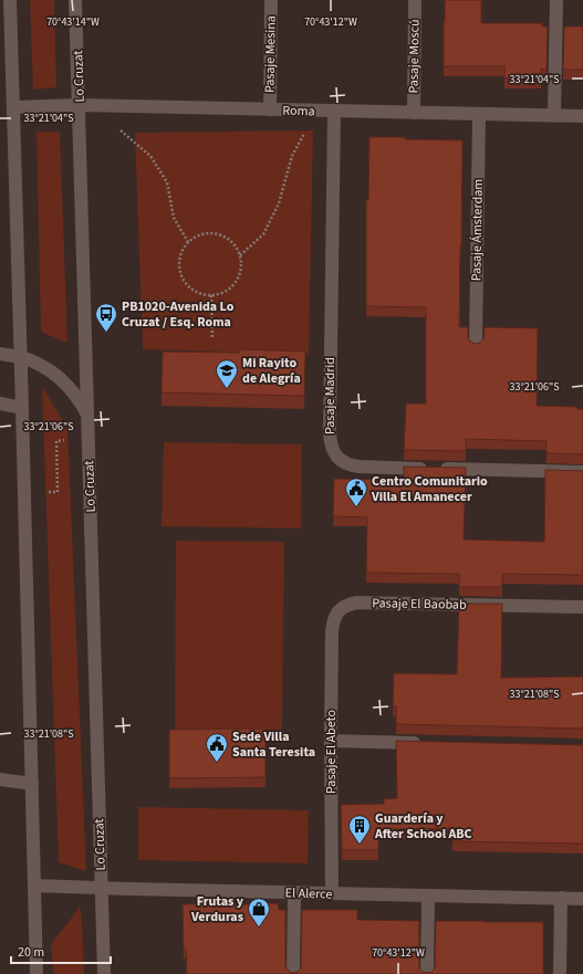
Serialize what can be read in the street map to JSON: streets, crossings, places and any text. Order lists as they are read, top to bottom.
{
  "streets": {
    "street": [
      "Pasaje Mesina",
      "Pasaje Moscú",
      "Lo Cruzat",
      "Roma",
      "Pasaje Ámsterdam",
      "Pasaje Madrid",
      "Pasaje El Baobab",
      "Pasaje El Abeto",
      "El Alerce"
    ]
  },
  "crossings": [
    ["Pasaje Mesina", "Roma"],
    ["Pasaje Moscú", "Roma"],
    ["Lo Cruzat", "Roma"],
    ["Lo Cruzat", "El Alerce"],
    ["Roma", "Pasaje Ámsterdam"],
    ["Roma", "Pasaje Madrid"],
    ["Pasaje El Baobab", "Pasaje El Abeto"],
    ["Pasaje El Abeto", "El Alerce"]
  ],
  "places": {
    "bus stop": ["PB1020-Avenida Lo Cruzat / Esq. Roma"],
    "school or university": ["Mi Rayito de Alegría"],
    "public building": ["Centro Comunitario Villa El Amanecer", "Sede Villa Santa Teresita"],
    "building": ["Guardería y After School ABC"],
    "shop": ["Frutas y Verduras"]
  },
  "scale_bar": "20 m",
  "coordinates": [
    "70°43'14\"W",
    "70°43'12\"W",
    "33°21'04\"S",
    "33°21'06\"S",
    "33°21'08\"S"
  ]
}
